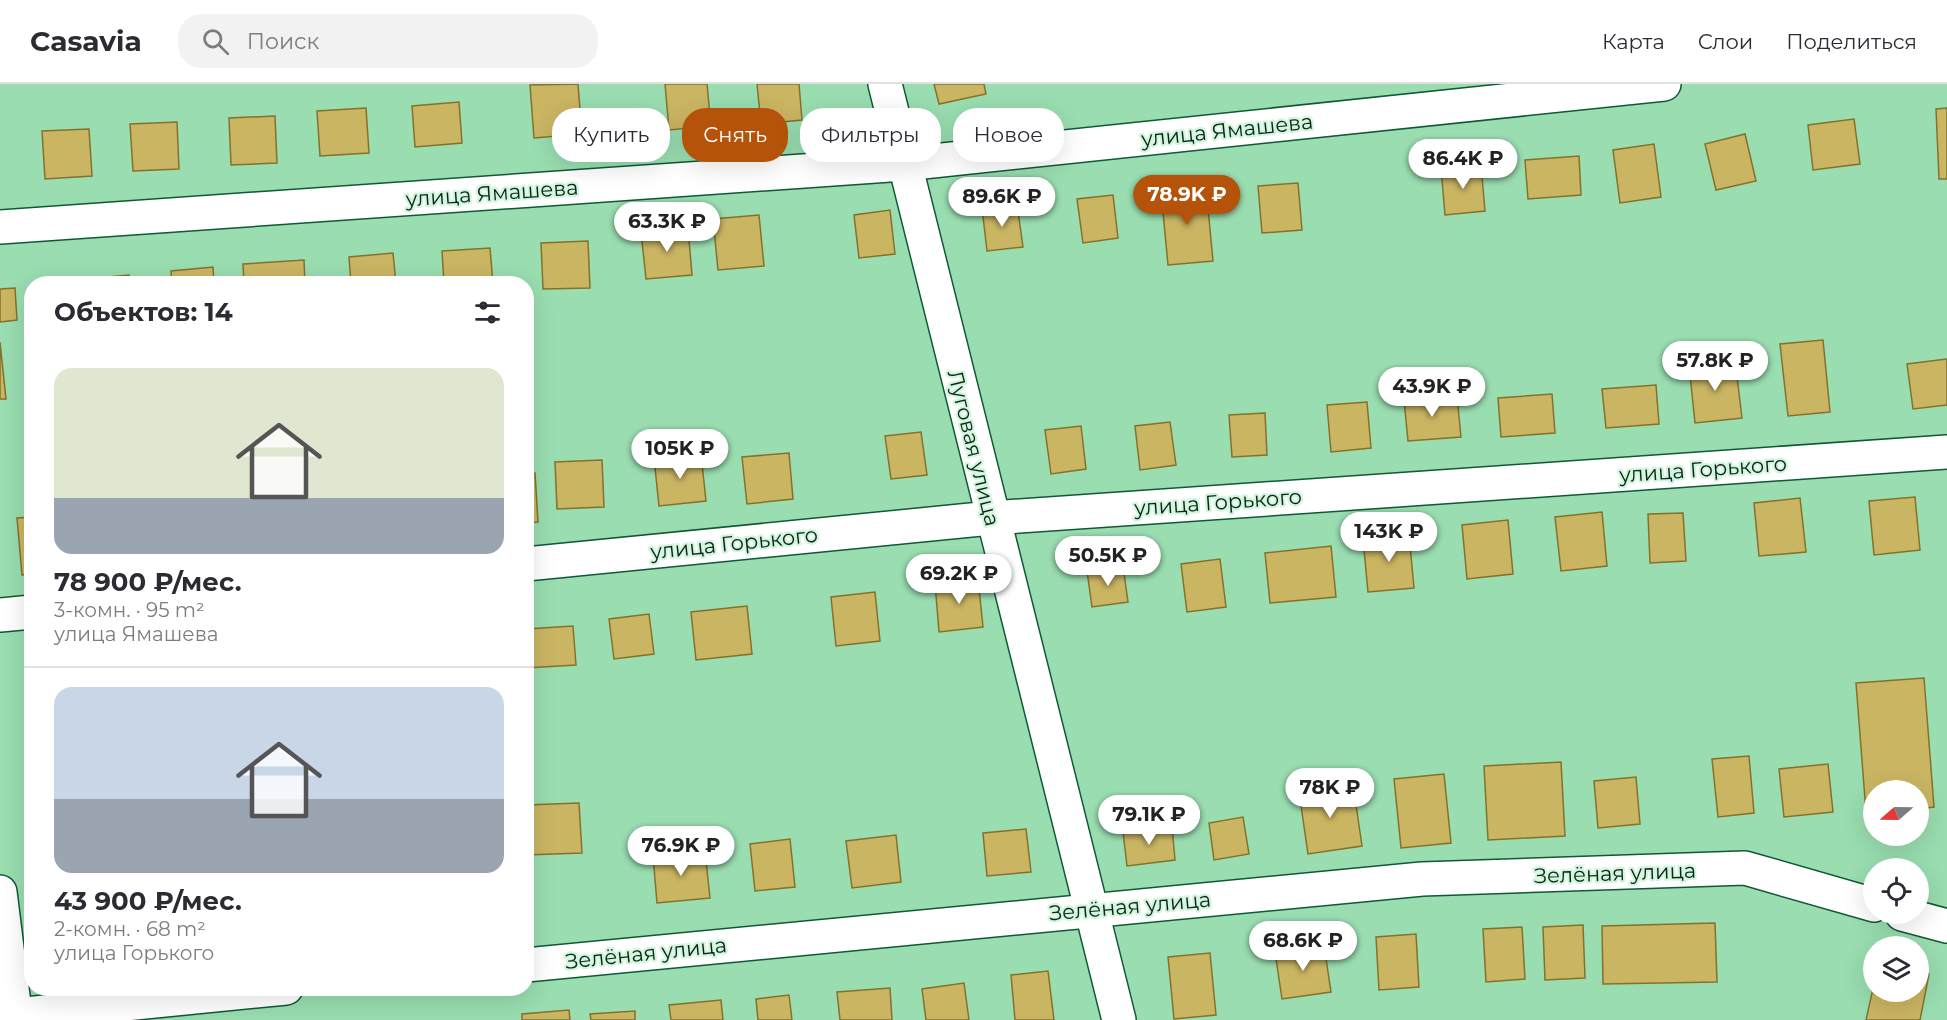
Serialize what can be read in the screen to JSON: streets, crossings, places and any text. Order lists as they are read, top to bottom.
{
  "streets": {
    "street": [
      "улица Ямашева",
      "Луговая улица",
      "улица Горького",
      "Зелёная улица"
    ]
  },
  "crossings": [
    ["улица Ямашева", "Луговая улица"],
    ["Луговая улица", "улица Горького"],
    ["Луговая улица", "Зелёная улица"]
  ],
  "north": "left",
  "page": {
    "header": "Casavia",
    "search": "Поиск",
    "nav": ["Карта", "Слои", "Поделиться"],
    "chip": [
      "Купить",
      "Снять",
      "Фильтры",
      "Новое"
    ],
    "price": [
      "86.4K ₽",
      "78.9K ₽",
      "89.6K ₽",
      "63.3K ₽",
      "57.8K ₽",
      "43.9K ₽",
      "105K ₽",
      "143K ₽",
      "50.5K ₽",
      "69.2K ₽",
      "78K ₽",
      "79.1K ₽",
      "76.9K ₽",
      "68.6K ₽"
    ],
    "heading": "Объектов: 14",
    "list": [
      {
        "name": "78 900 ₽/мес.",
        "note": "3-комн. · 95 m² · улица Ямашева"
      },
      {
        "name": "43 900 ₽/мес.",
        "note": "2-комн. · 68 m² · улица Горького"
      }
    ]
  }
}
